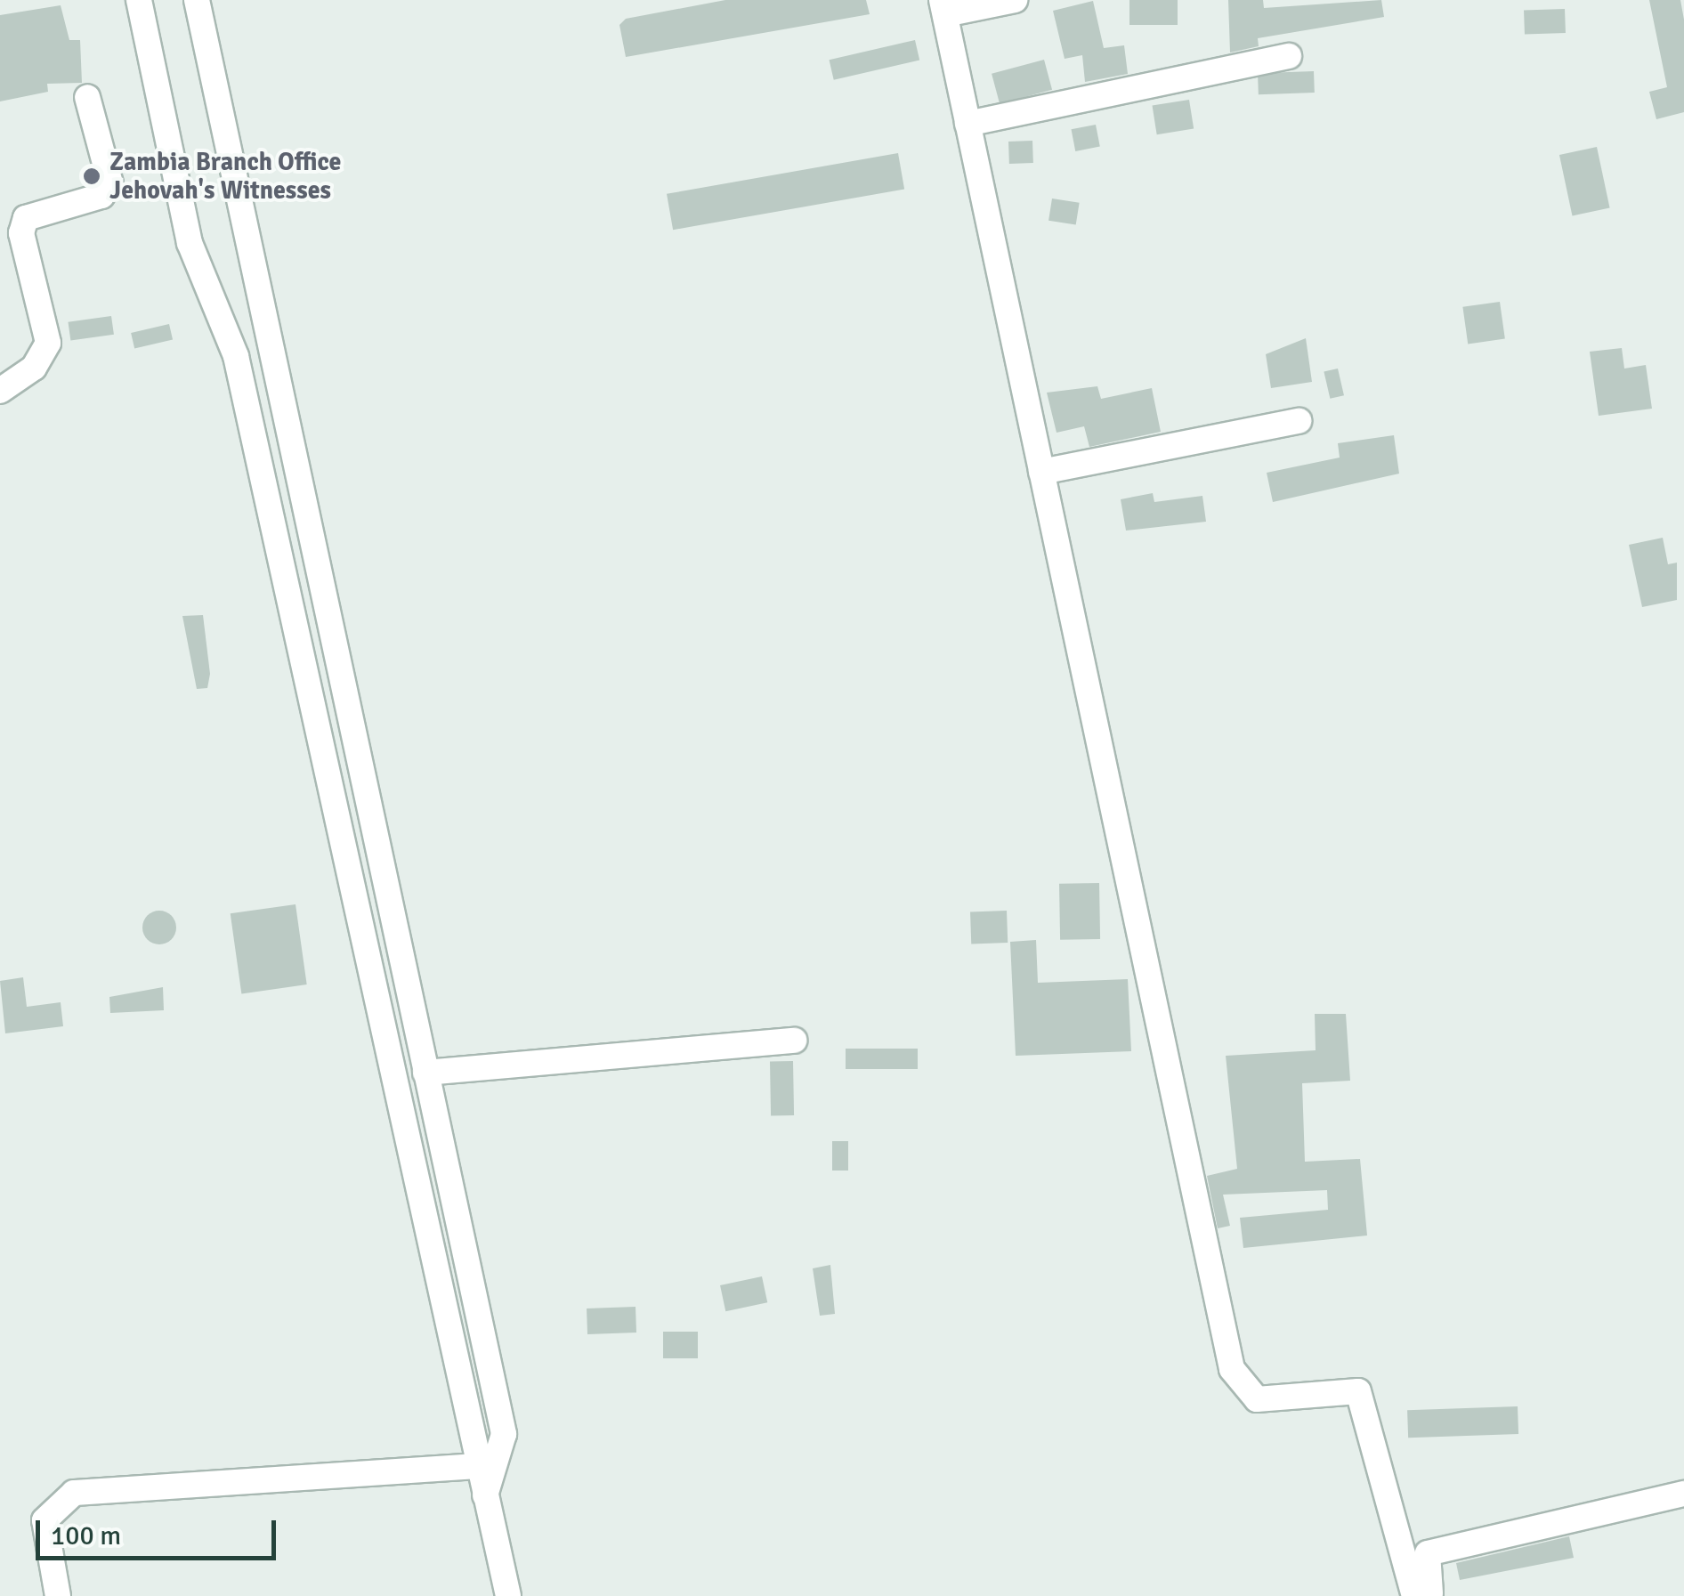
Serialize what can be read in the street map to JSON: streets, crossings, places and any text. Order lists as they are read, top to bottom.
{
  "places": ["Zambia Branch Office Jehovah's Witnesses"],
  "scale_bar": "100 m"
}
